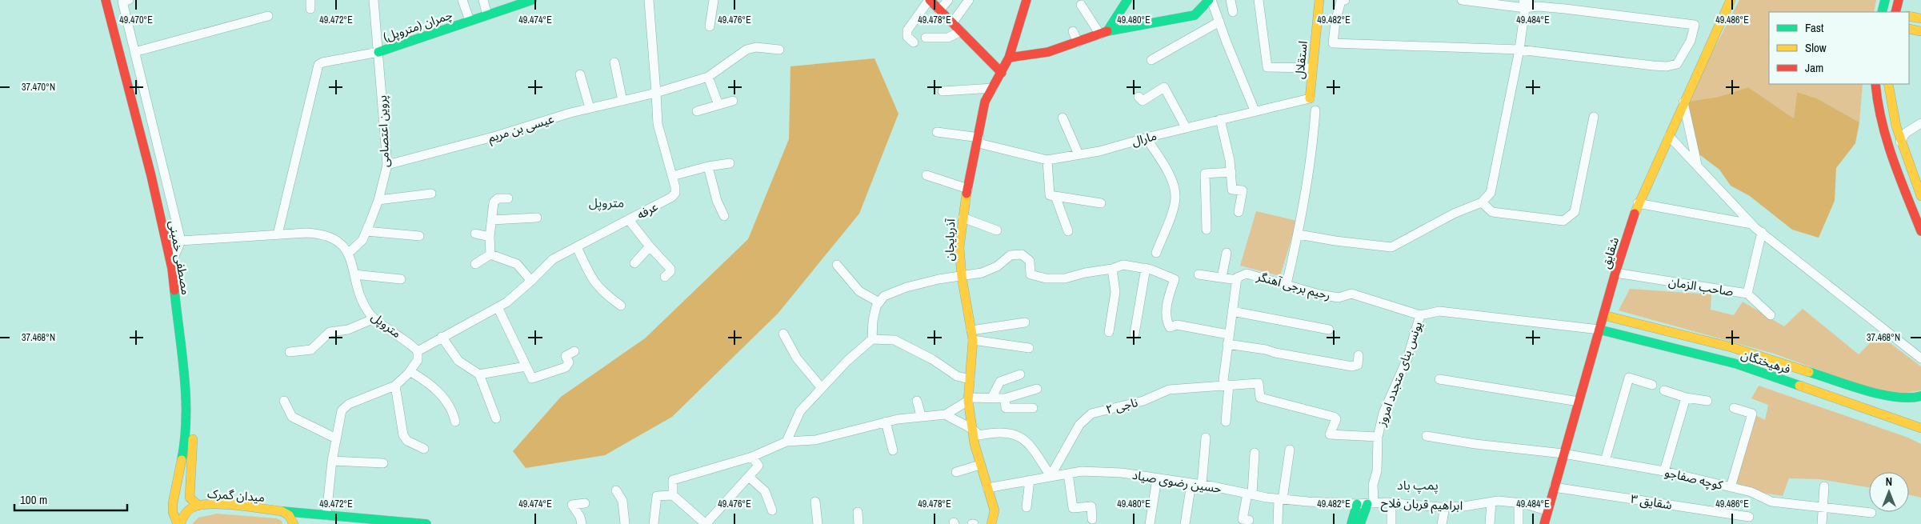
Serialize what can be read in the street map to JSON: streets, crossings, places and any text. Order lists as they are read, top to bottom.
{
  "streets": {
    "street": [
      "چمران (متروپل)",
      "استقلال",
      "عیسی بن مریم",
      "پروین اعتصامی",
      "مارال",
      "عرفه",
      "آذربایجان",
      "شقایق",
      "مصطفی خمینی",
      "رحیم برجی آهنگر",
      "صاحب الزمان",
      "متروپل",
      "فرهیختگان",
      "یونس بنای متجدد امروز",
      "ناجی ۲",
      "کوچه صفاجو",
      "حسین رضوی صیاد",
      "میدان گمرک",
      "شقایق ۳",
      "ابراهیم قربان فلاح"
    ]
  },
  "crossings": [
    ["چمران (متروپل)", "پروین اعتصامی"],
    ["استقلال", "مارال"],
    ["عیسی بن مریم", "پروین اعتصامی"],
    ["عیسی بن مریم", "عرفه"],
    ["پروین اعتصامی", "متروپل"],
    ["مارال", "آذربایجان"],
    ["عرفه", "متروپل"],
    ["آذربایجان", "حسین رضوی صیاد"],
    ["شقایق", "رحیم برجی آهنگر"],
    ["شقایق", "صاحب الزمان"],
    ["شقایق", "فرهیختگان"],
    ["شقایق", "کوچه صفاجو"],
    ["شقایق", "شقایق ۳"],
    ["شقایق", "ابراهیم قربان فلاح"],
    ["مصطفی خمینی", "میدان گمرک"],
    ["رحیم برجی آهنگر", "فرهیختگان"],
    ["رحیم برجی آهنگر", "یونس بنای متجدد امروز"],
    ["یونس بنای متجدد امروز", "ناجی ۲"],
    ["یونس بنای متجدد امروز", "حسین رضوی صیاد"],
    ["یونس بنای متجدد امروز", "ابراهیم قربان فلاح"],
    ["ناجی ۲", "حسین رضوی صیاد"],
    ["حسین رضوی صیاد", "ابراهیم قربان فلاح"]
  ],
  "districts": ["متروپل", "پمپ باد"],
  "legend": ["Fast", "Slow", "Jam"],
  "scale_bar": "100 m",
  "north": "top",
  "coordinates": [
    "49.470°E",
    "49.472°E",
    "49.474°E",
    "49.476°E",
    "49.478°E",
    "49.480°E",
    "49.482°E",
    "49.484°E",
    "49.486°E",
    "37.470°N",
    "37.468°N"
  ]
}
